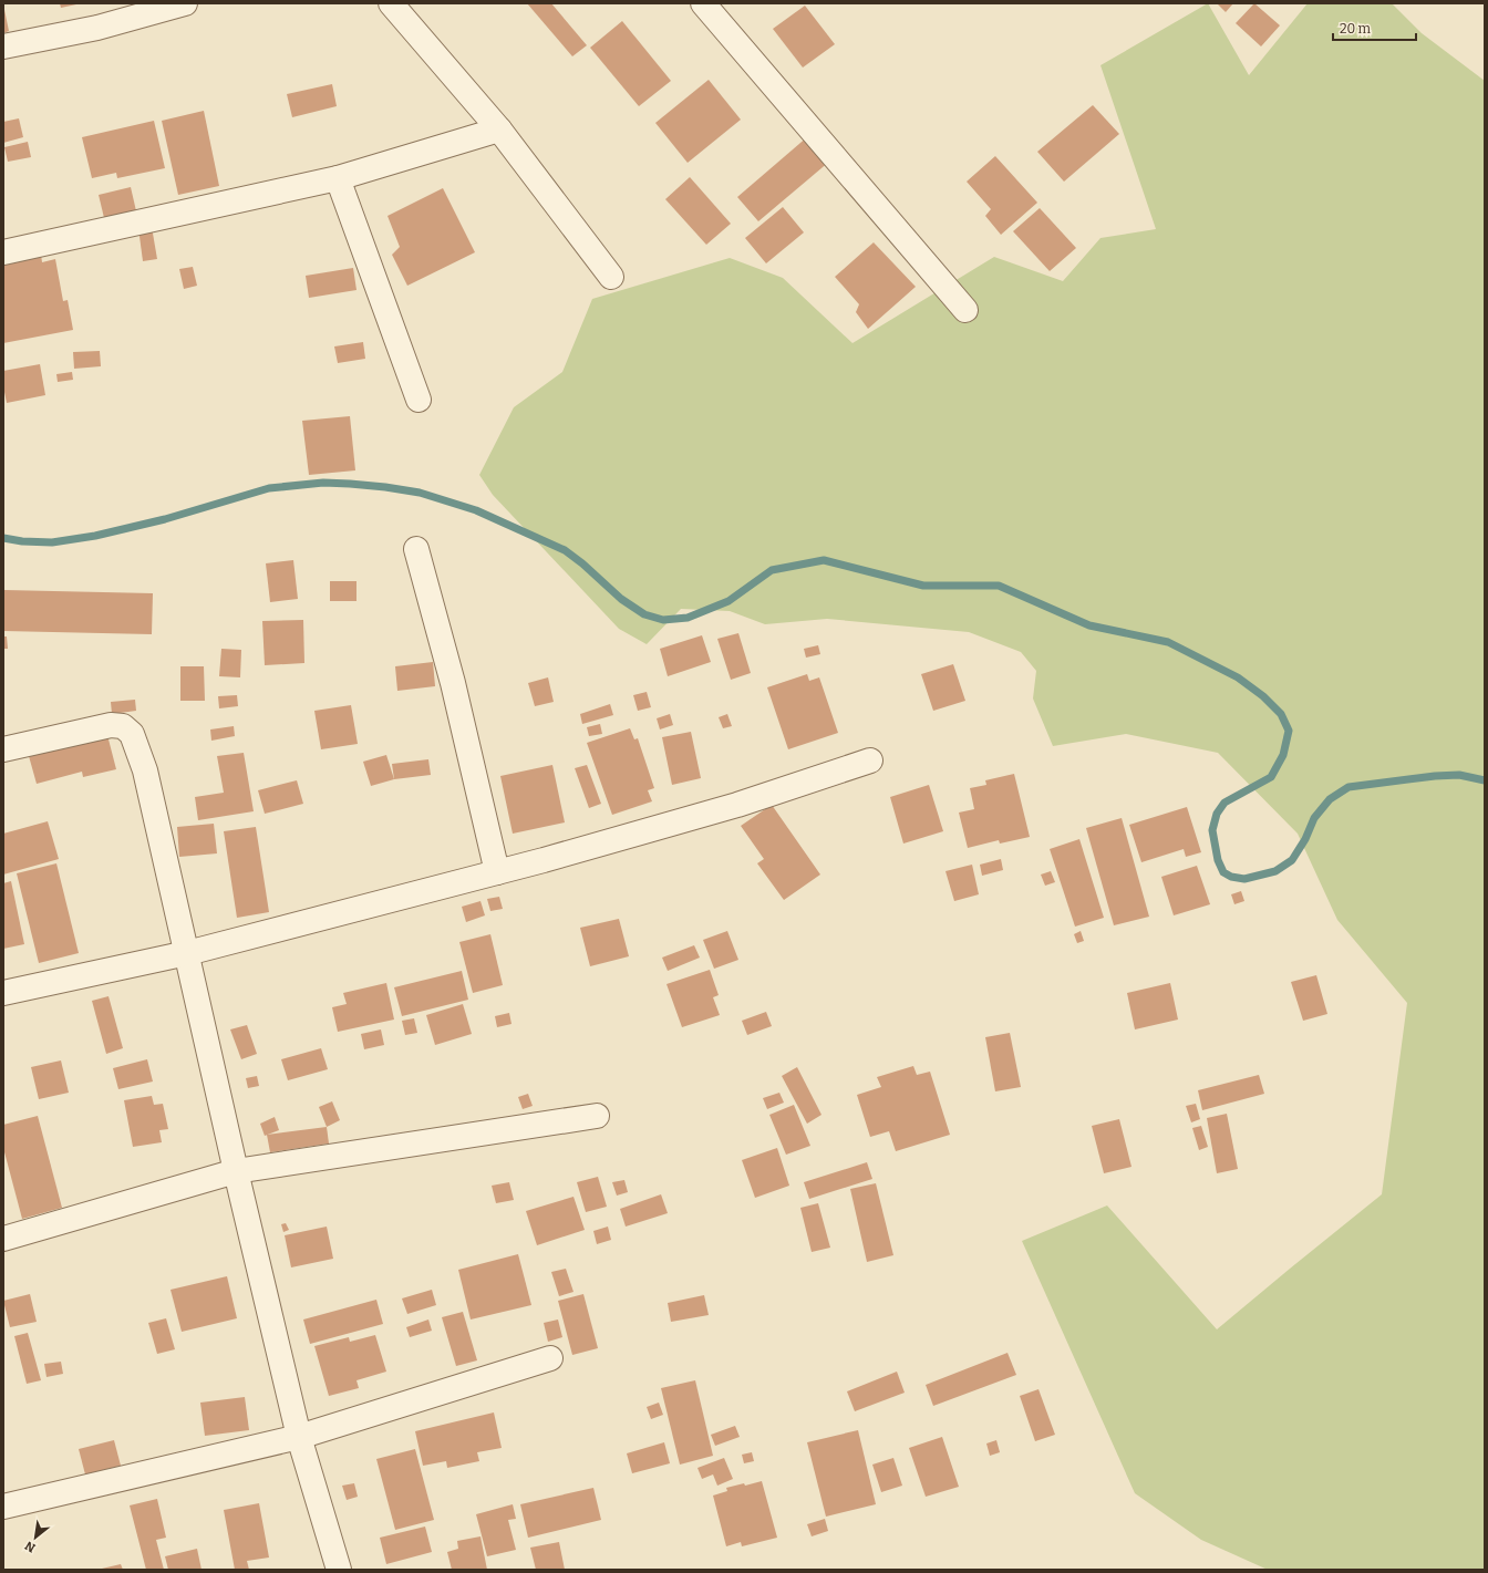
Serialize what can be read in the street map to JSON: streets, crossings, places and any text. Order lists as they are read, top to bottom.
{
  "scale_bar": "20 m",
  "north": "bottom left"
}
